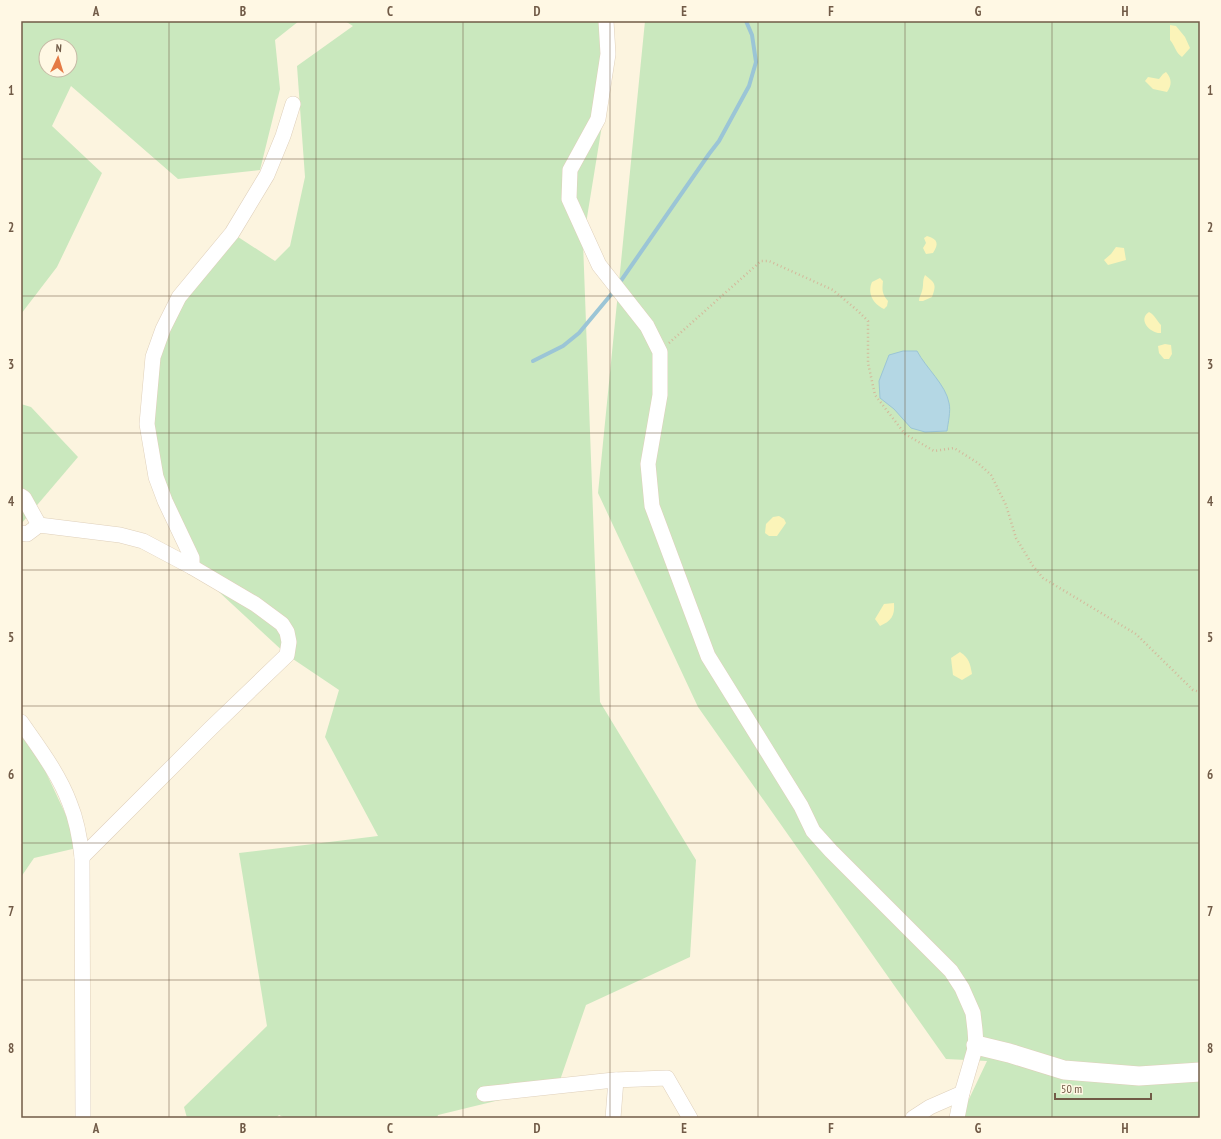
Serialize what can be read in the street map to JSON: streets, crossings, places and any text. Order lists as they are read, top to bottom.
{
  "scale_bar": "50 m",
  "north": "top",
  "grid": {
    "columns": [
      "A",
      "B",
      "C",
      "D",
      "E",
      "F",
      "G",
      "H"
    ],
    "rows": [
      "1",
      "2",
      "3",
      "4",
      "5",
      "6",
      "7",
      "8"
    ]
  }
}
